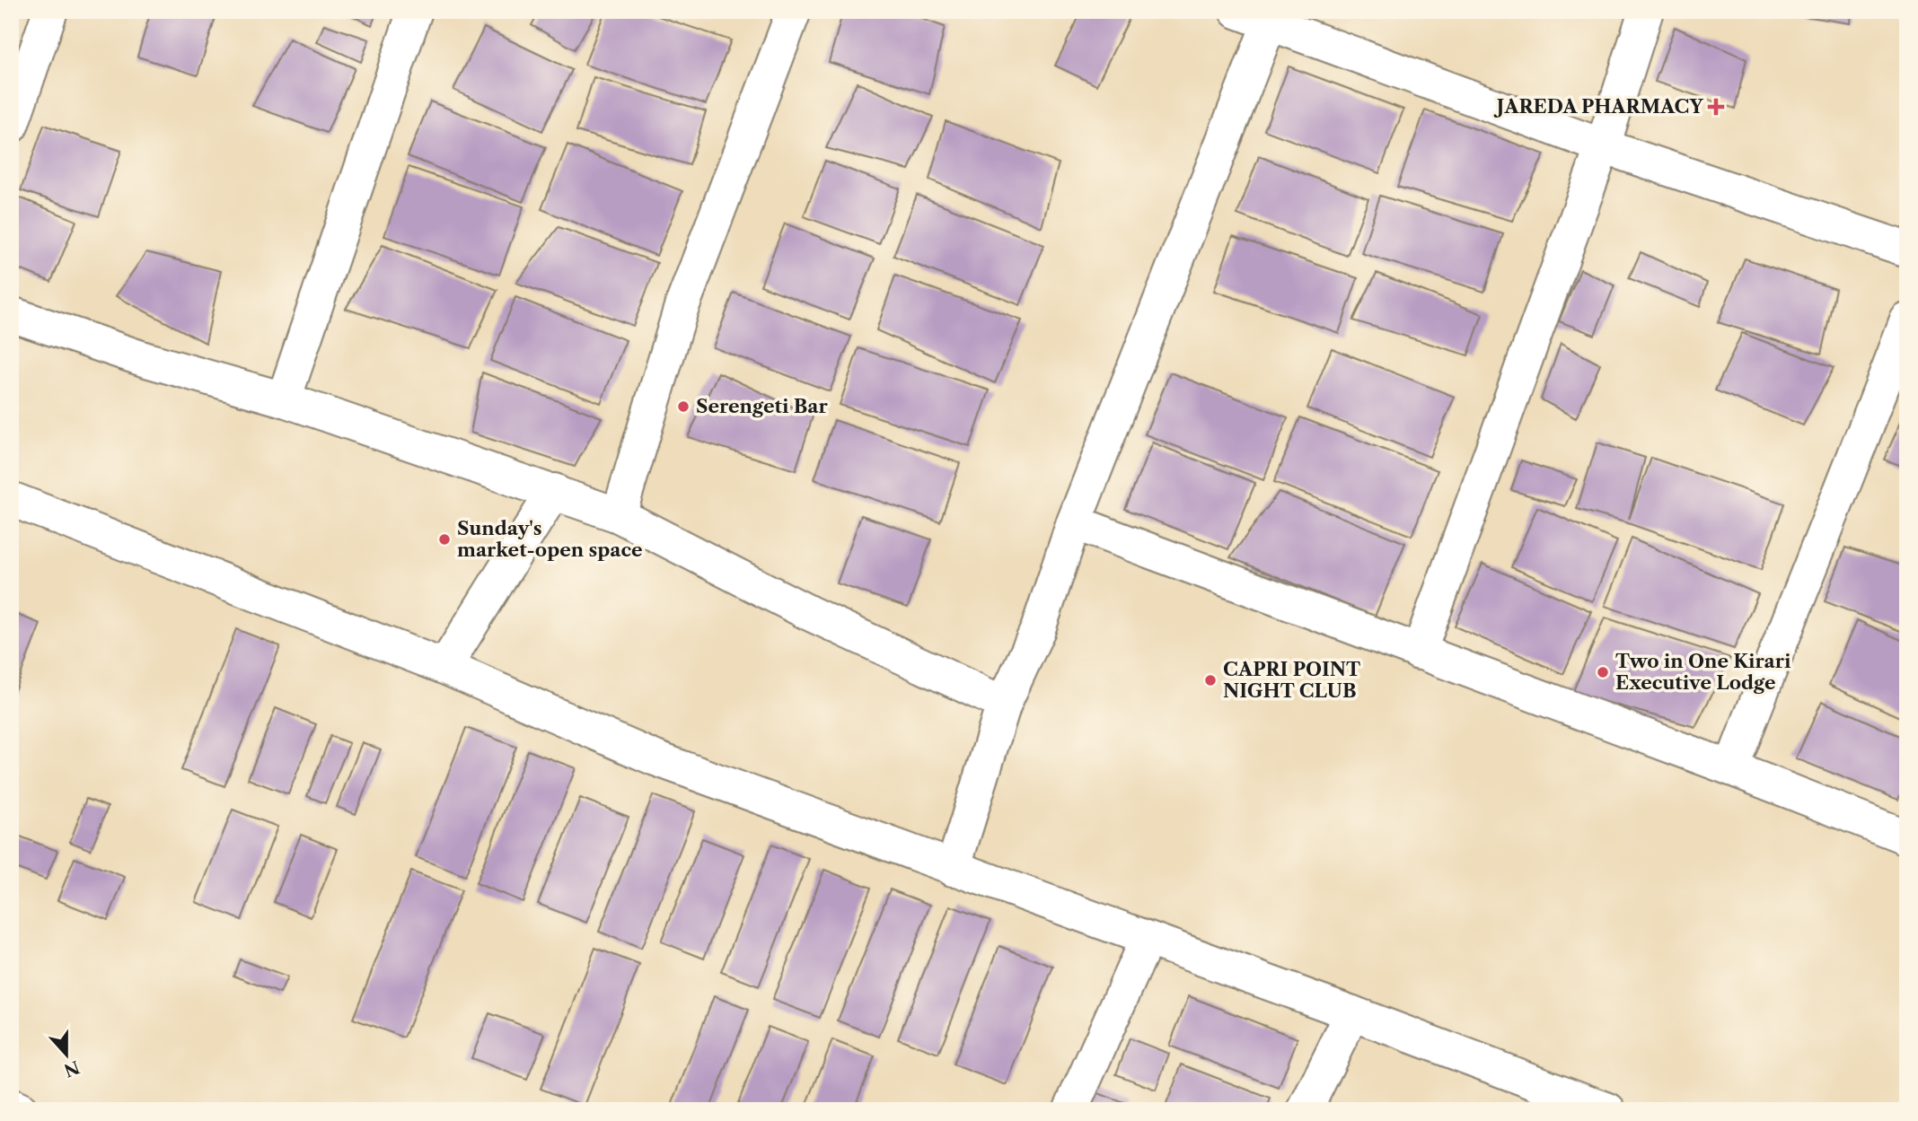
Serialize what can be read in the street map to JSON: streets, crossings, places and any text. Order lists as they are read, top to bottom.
{
  "places": {
    "health": ["JAREDA PHARMACY"],
    "other": [
      "Serengeti Bar",
      "Sunday's market-open space",
      "Two in One Kirari Executive Lodge",
      "CAPRI POINT NIGHT CLUB"
    ]
  },
  "north": "bottom"
}
